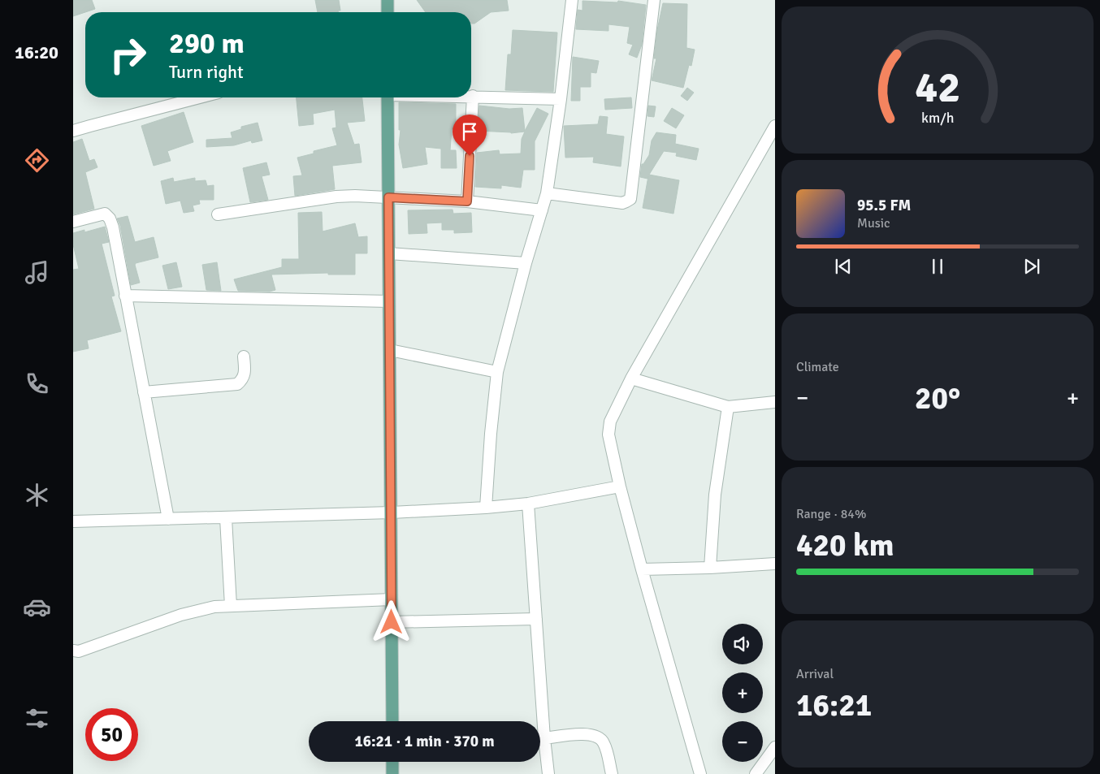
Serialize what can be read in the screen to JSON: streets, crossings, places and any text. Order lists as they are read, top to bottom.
{
  "page": {
    "tabs": "16:20",
    "turn": ["290 m", "Turn right"],
    "song": ["95.5 FM", "Music"],
    "tile": [
      "Climate",
      ["Range · 84%", "420 km"],
      ["Arrival", "16:21"]
    ],
    "heat": ["−", "20°", "+"],
    "map_buttons": ["+", "−"],
    "limit": "50",
    "trip": "16:21 · 1 min · 370 m",
    "gauge": ["42", "km/h"]
  }
}
